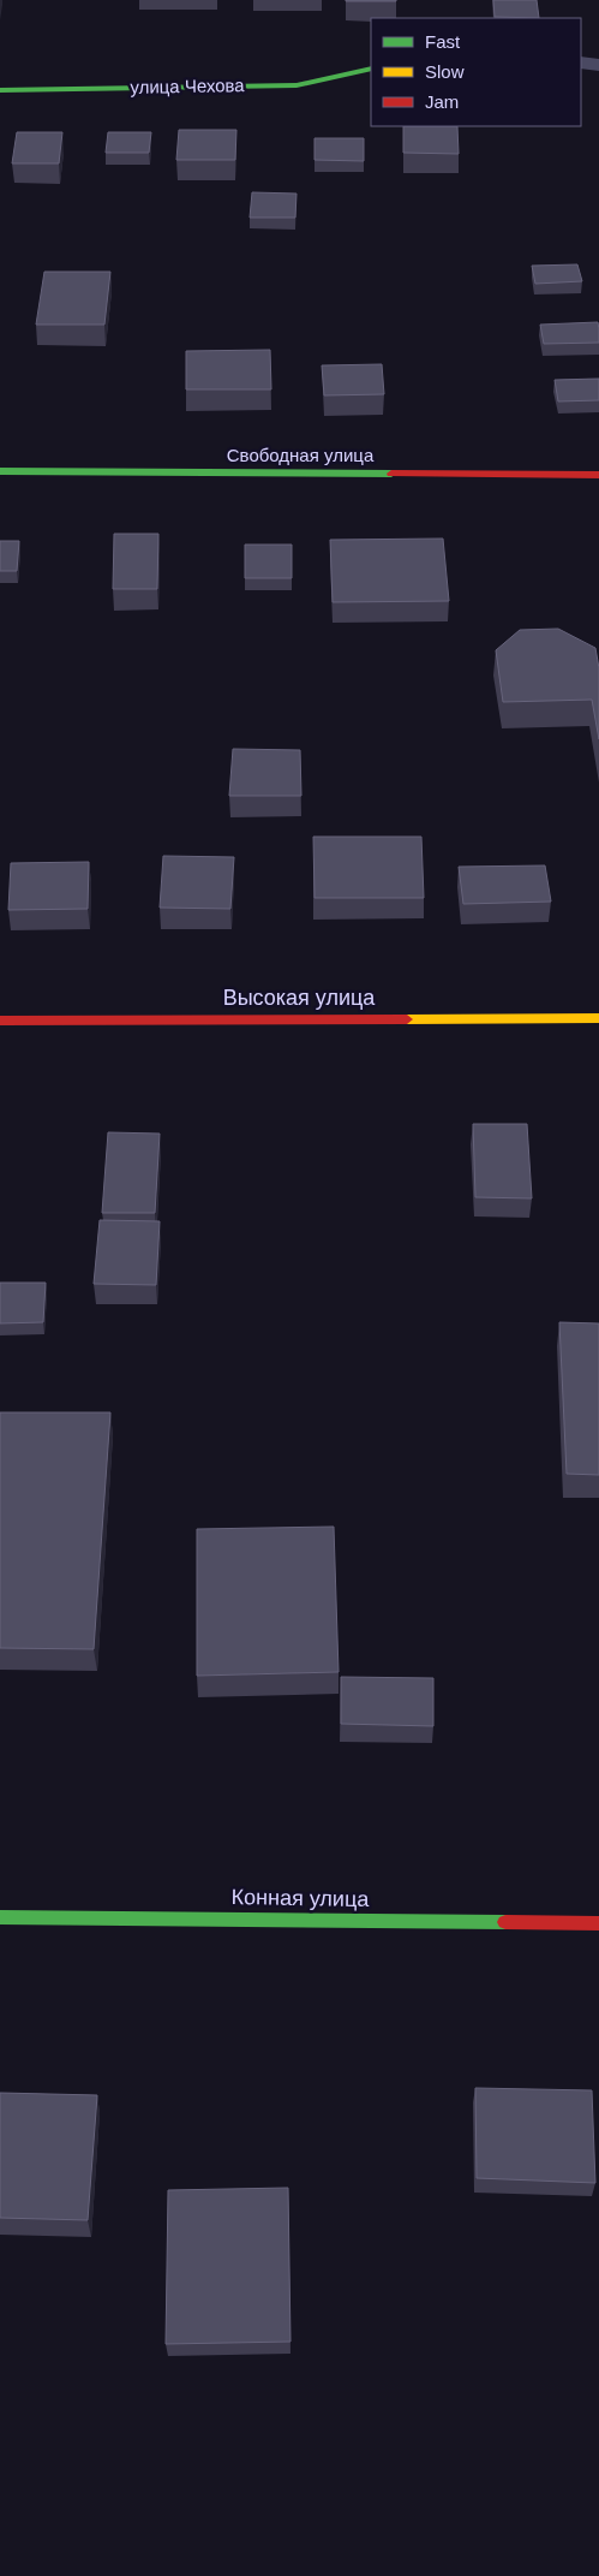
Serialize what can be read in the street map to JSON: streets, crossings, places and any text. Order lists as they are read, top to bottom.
{
  "streets": {
    "street": [
      "улица Чехова",
      "Свободная улица",
      "Высокая улица",
      "Конная улица"
    ]
  },
  "legend": ["Fast", "Slow", "Jam"]
}
